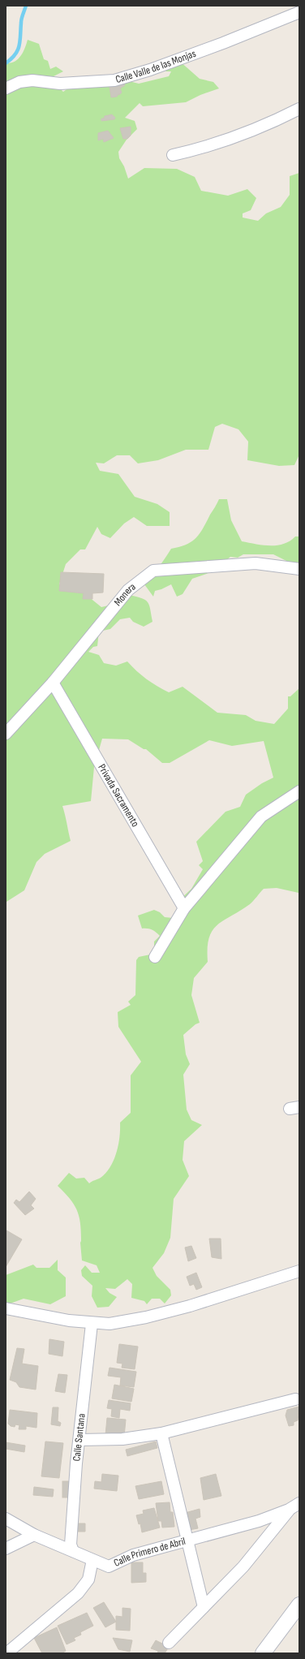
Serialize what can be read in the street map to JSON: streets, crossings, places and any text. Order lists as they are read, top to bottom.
{
  "streets": {
    "street": [
      "Calle Valle de las Monjas",
      "Monera",
      "Privada Sacramento",
      "Calle Santana",
      "Calle Primero de Abril"
    ]
  },
  "crossings": [
    ["Monera", "Privada Sacramento"],
    ["Calle Santana", "Calle Primero de Abril"]
  ]
}
